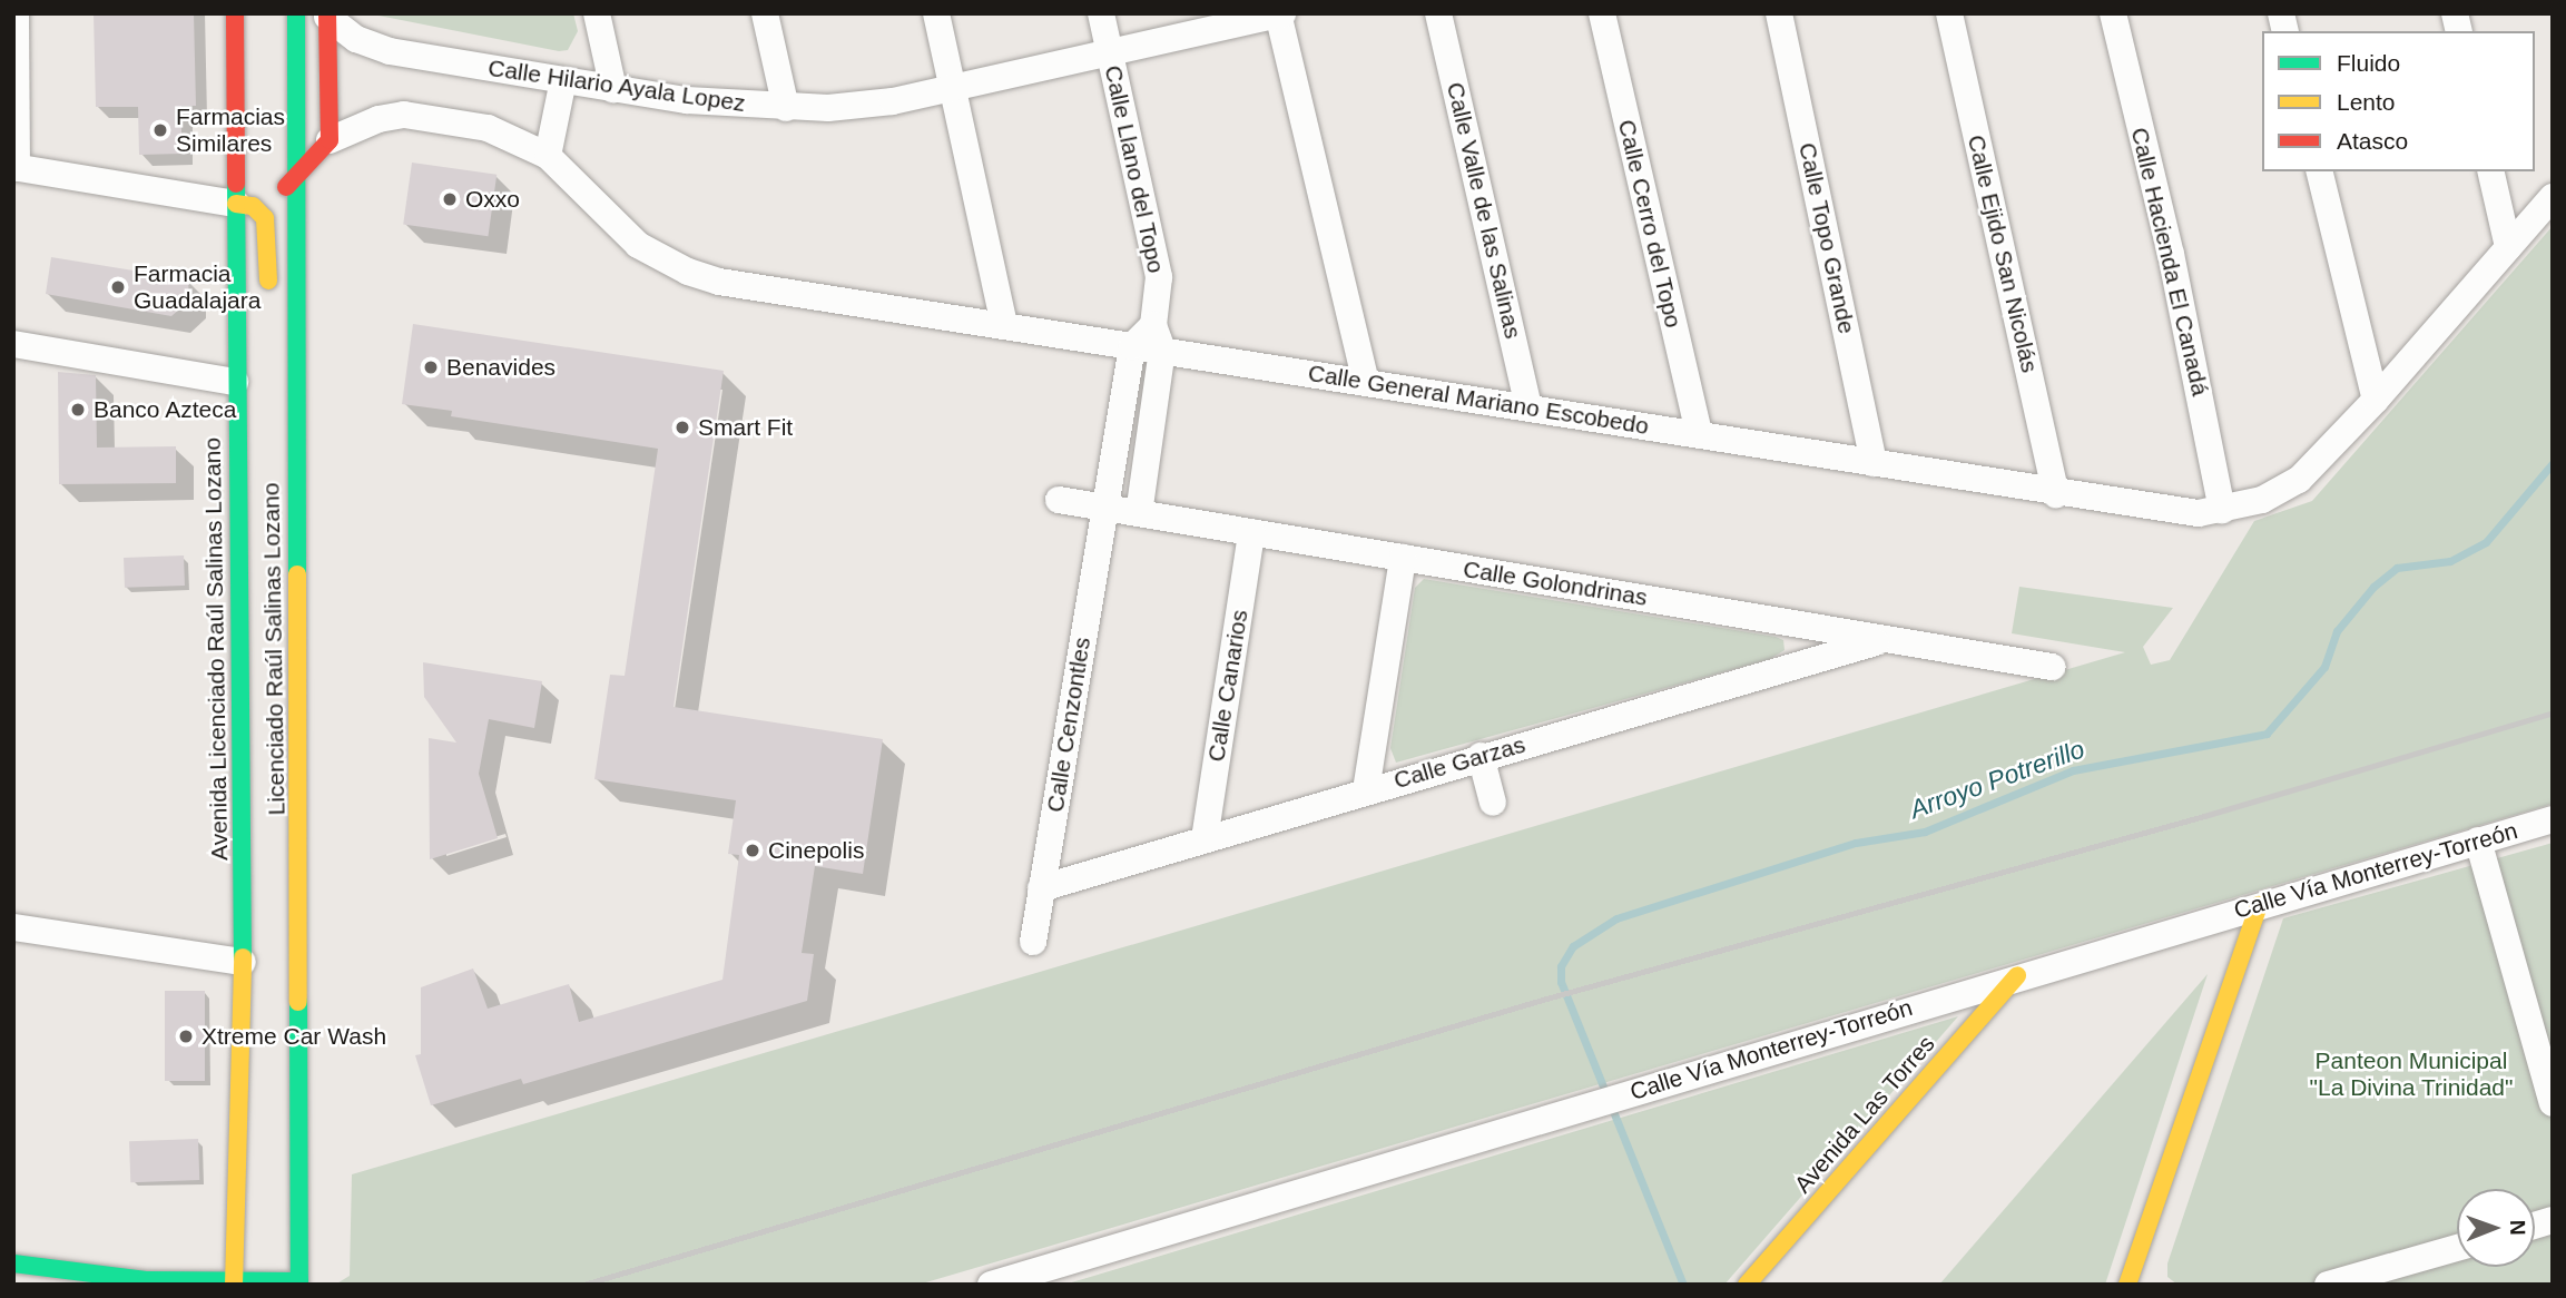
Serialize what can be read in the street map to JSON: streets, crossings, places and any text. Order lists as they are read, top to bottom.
{
  "streets": {
    "main road": ["Avenida Licenciado Raúl Salinas Lozano", "Licenciado Raúl Salinas Lozano", "Avenida Las Torres"],
    "street": [
      "Calle Hilario Ayala Lopez",
      "Calle Llano del Topo",
      "Calle Valle de las Salinas",
      "Calle Cerro del Topo",
      "Calle Topo Grande",
      "Calle Ejido San Nicolás",
      "Calle Hacienda El Canadá",
      "Calle General Mariano Escobedo",
      "Calle Golondrinas",
      "Calle Canarios",
      "Calle Cenzontles",
      "Calle Garzas",
      "Calle Vía Monterrey-Torreón"
    ]
  },
  "crossings": [
    ["Calle Hilario Ayala Lopez", "Calle Llano del Topo"],
    ["Calle Llano del Topo", "Calle General Mariano Escobedo"],
    ["Calle Llano del Topo", "Calle Golondrinas"],
    ["Calle Valle de las Salinas", "Calle General Mariano Escobedo"],
    ["Calle Cerro del Topo", "Calle General Mariano Escobedo"],
    ["Calle Topo Grande", "Calle General Mariano Escobedo"],
    ["Calle Ejido San Nicolás", "Calle General Mariano Escobedo"],
    ["Calle Hacienda El Canadá", "Calle General Mariano Escobedo"],
    ["Calle General Mariano Escobedo", "Calle Cenzontles"],
    ["Calle Golondrinas", "Calle Canarios"],
    ["Calle Golondrinas", "Calle Cenzontles"],
    ["Calle Golondrinas", "Calle Garzas"],
    ["Calle Canarios", "Calle Garzas"],
    ["Calle Cenzontles", "Calle Garzas"],
    ["Calle Vía Monterrey-Torreón", "Avenida Las Torres"]
  ],
  "water": ["Arroyo Potrerillo"],
  "parks": ["Panteon Municipal \"La Divina Trinidad\""],
  "places": [
    "Farmacias Similares",
    "Oxxo",
    "Farmacia Guadalajara",
    "Benavides",
    "Banco Azteca",
    "Smart Fit",
    "Cinepolis",
    "Xtreme Car Wash"
  ],
  "legend": ["Fluido", "Lento", "Atasco"],
  "north": "right"
}
